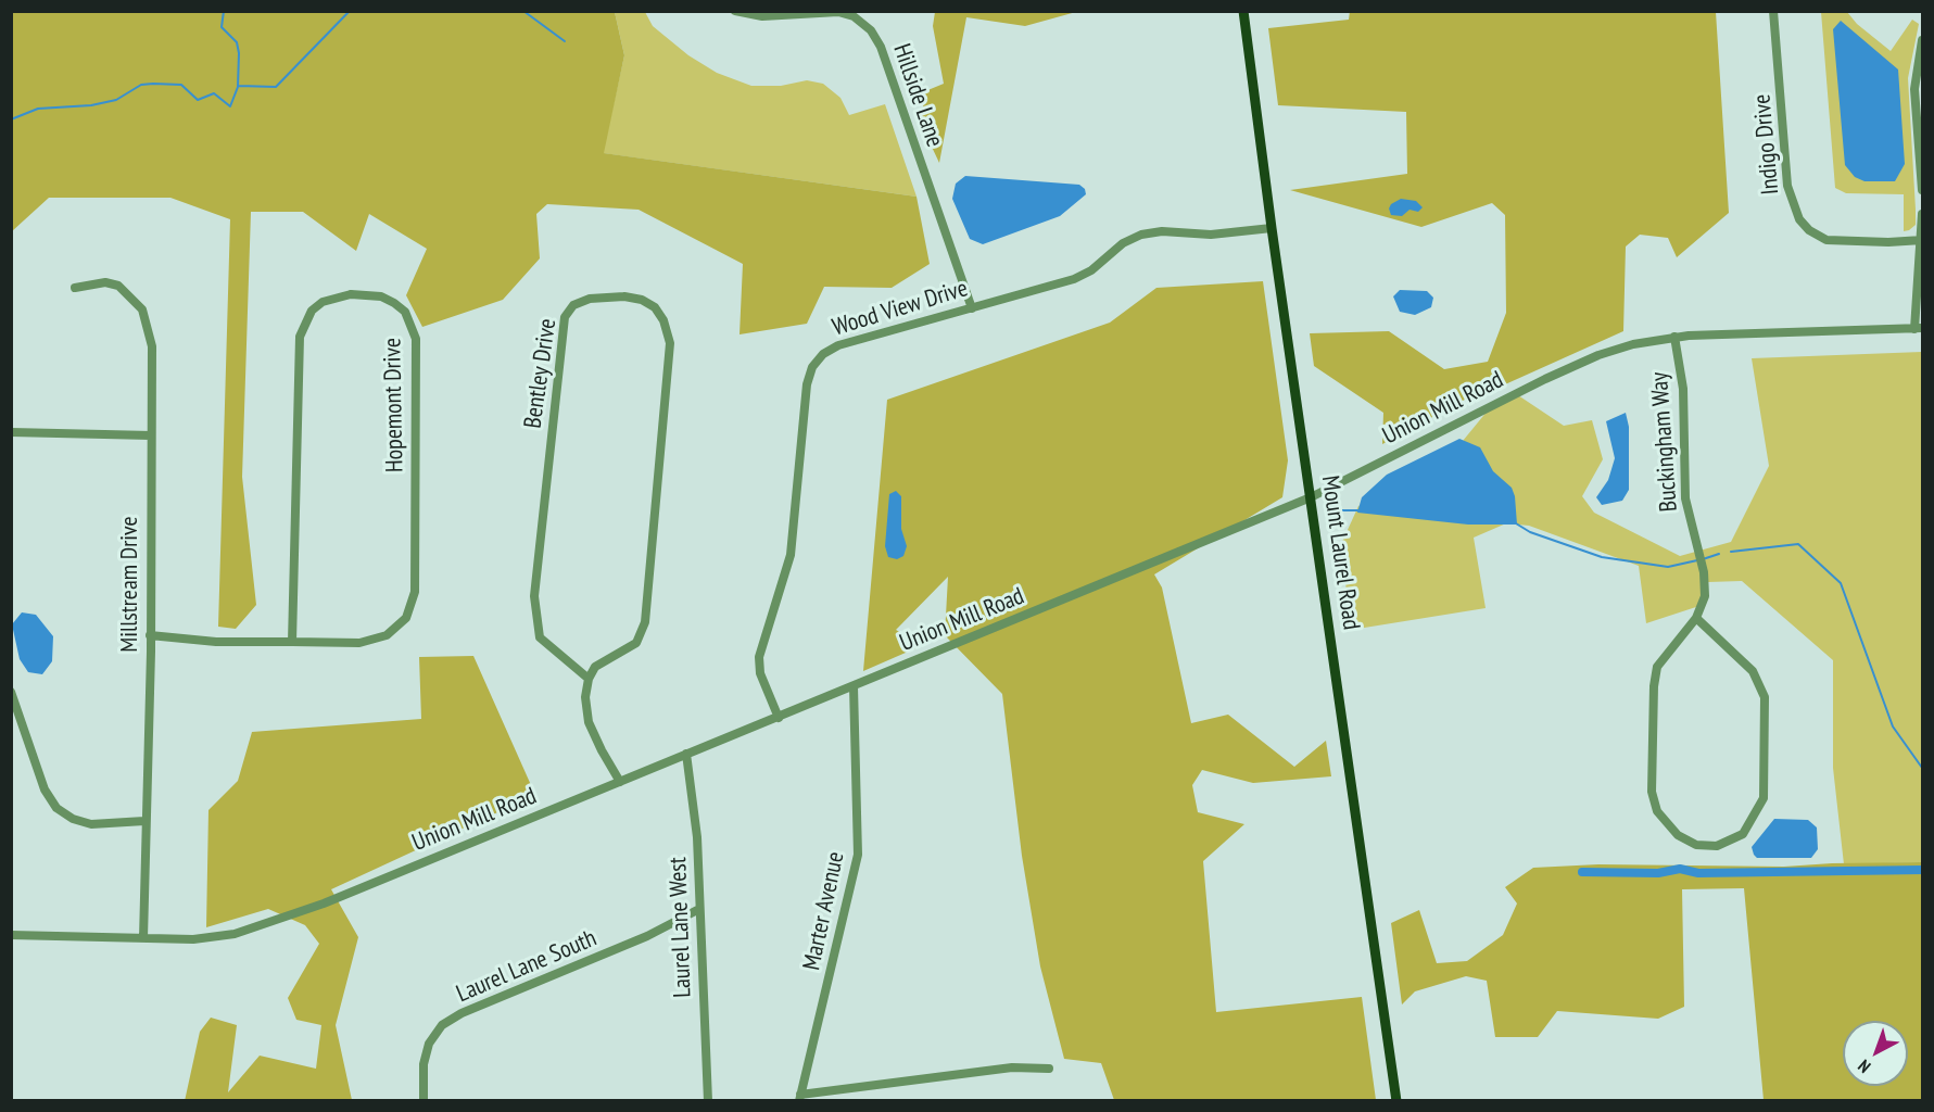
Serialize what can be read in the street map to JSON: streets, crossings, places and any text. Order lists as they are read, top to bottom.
{
  "streets": {
    "main road": ["Mount Laurel Road"],
    "street": [
      "Hillside Lane",
      "Indigo Drive",
      "Wood View Drive",
      "Bentley Drive",
      "Hopemont Drive",
      "Union Mill Road",
      "Buckingham Way",
      "Millstream Drive",
      "Marter Avenue",
      "Laurel Lane West",
      "Laurel Lane South"
    ]
  },
  "crossings": [
    ["Hillside Lane", "Wood View Drive"],
    ["Wood View Drive", "Union Mill Road"],
    ["Wood View Drive", "Mount Laurel Road"],
    ["Hopemont Drive", "Millstream Drive"],
    ["Union Mill Road", "Buckingham Way"],
    ["Union Mill Road", "Mount Laurel Road"],
    ["Union Mill Road", "Millstream Drive"],
    ["Union Mill Road", "Marter Avenue"],
    ["Union Mill Road", "Laurel Lane West"],
    ["Laurel Lane West", "Laurel Lane South"]
  ],
  "north": "bottom left"
}
